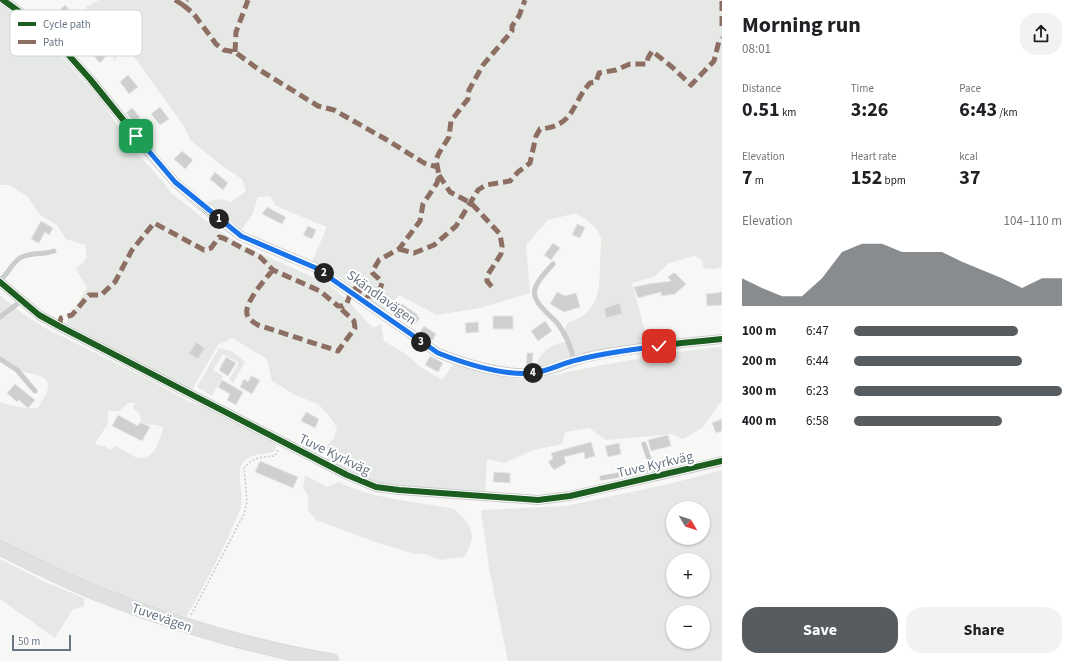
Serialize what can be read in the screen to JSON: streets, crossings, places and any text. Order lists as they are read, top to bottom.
{
  "streets": {
    "main road": ["Tuvevägen"],
    "street": ["Skändlavägen", "Tuve Kyrkväg"]
  },
  "legend": ["Cycle path", "Path"],
  "scale_bar": "50 m",
  "north": "bottom right",
  "page": {
    "heading": ["Morning run", "08:01"],
    "stats": [
      ["Distance", "0.51 km"],
      ["Time", "3:26"],
      ["Pace", "6:43 /km"],
      ["Elevation", "7 m"],
      ["Heart rate", "152 bpm"],
      ["kcal", "37"]
    ],
    "chart": ["Elevation", "104–110 m"],
    "pins": [
      "1",
      "2",
      "3",
      "4"
    ],
    "list": [
      {
        "name": "100 m",
        "note": "6:47"
      },
      {
        "name": "200 m",
        "note": "6:44"
      },
      {
        "name": "300 m",
        "note": "6:23"
      },
      {
        "name": "400 m",
        "note": "6:58"
      }
    ],
    "map_buttons": ["+", "−"],
    "buttons": ["Save", "Share"],
    "scale": "50 m"
  }
}
